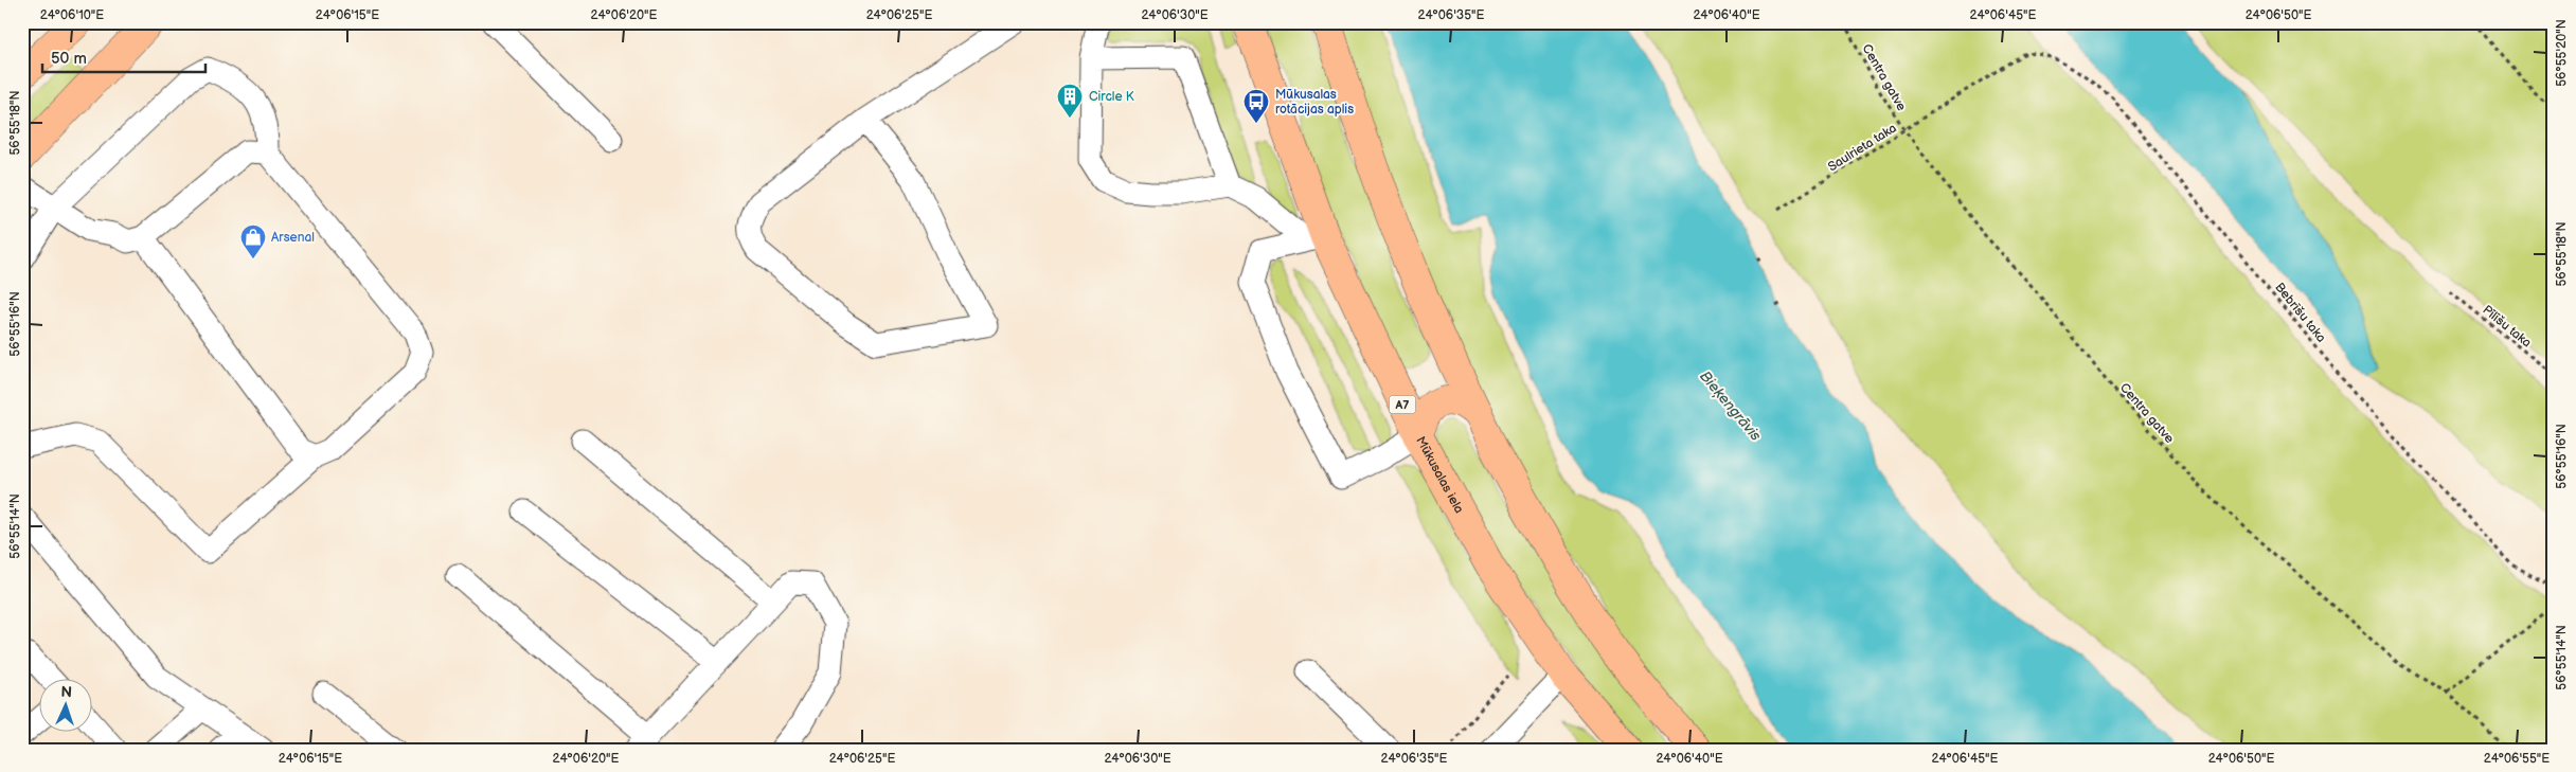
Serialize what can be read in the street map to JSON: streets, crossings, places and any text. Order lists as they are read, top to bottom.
{
  "streets": {
    "highway": ["A7", "Mūkusalas iela"],
    "path": [
      "Centra gatve",
      "Saulrieta taka",
      "Bebrīšu taka",
      "Pīlīšu taka"
    ]
  },
  "crossings": [
    ["Centra gatve", "Saulrieta taka"],
    ["Saulrieta taka", "Bebrīšu taka"]
  ],
  "water": ["Bieķengrāvis"],
  "places": {
    "building": ["Circle K"],
    "bus stop": ["Mūkusalas rotācijas aplis"],
    "shop": ["Arsenal"]
  },
  "scale_bar": "50 m",
  "north": "top",
  "coordinates": [
    "24°06'10\"E",
    "24°06'15\"E",
    "24°06'20\"E",
    "24°06'25\"E",
    "24°06'30\"E",
    "24°06'35\"E",
    "24°06'40\"E",
    "24°06'45\"E",
    "24°06'50\"E",
    "56°55'20\"N",
    "56°55'18\"N",
    "56°55'16\"N",
    "56°55'14\"N",
    "24°06'55\"E"
  ]
}
